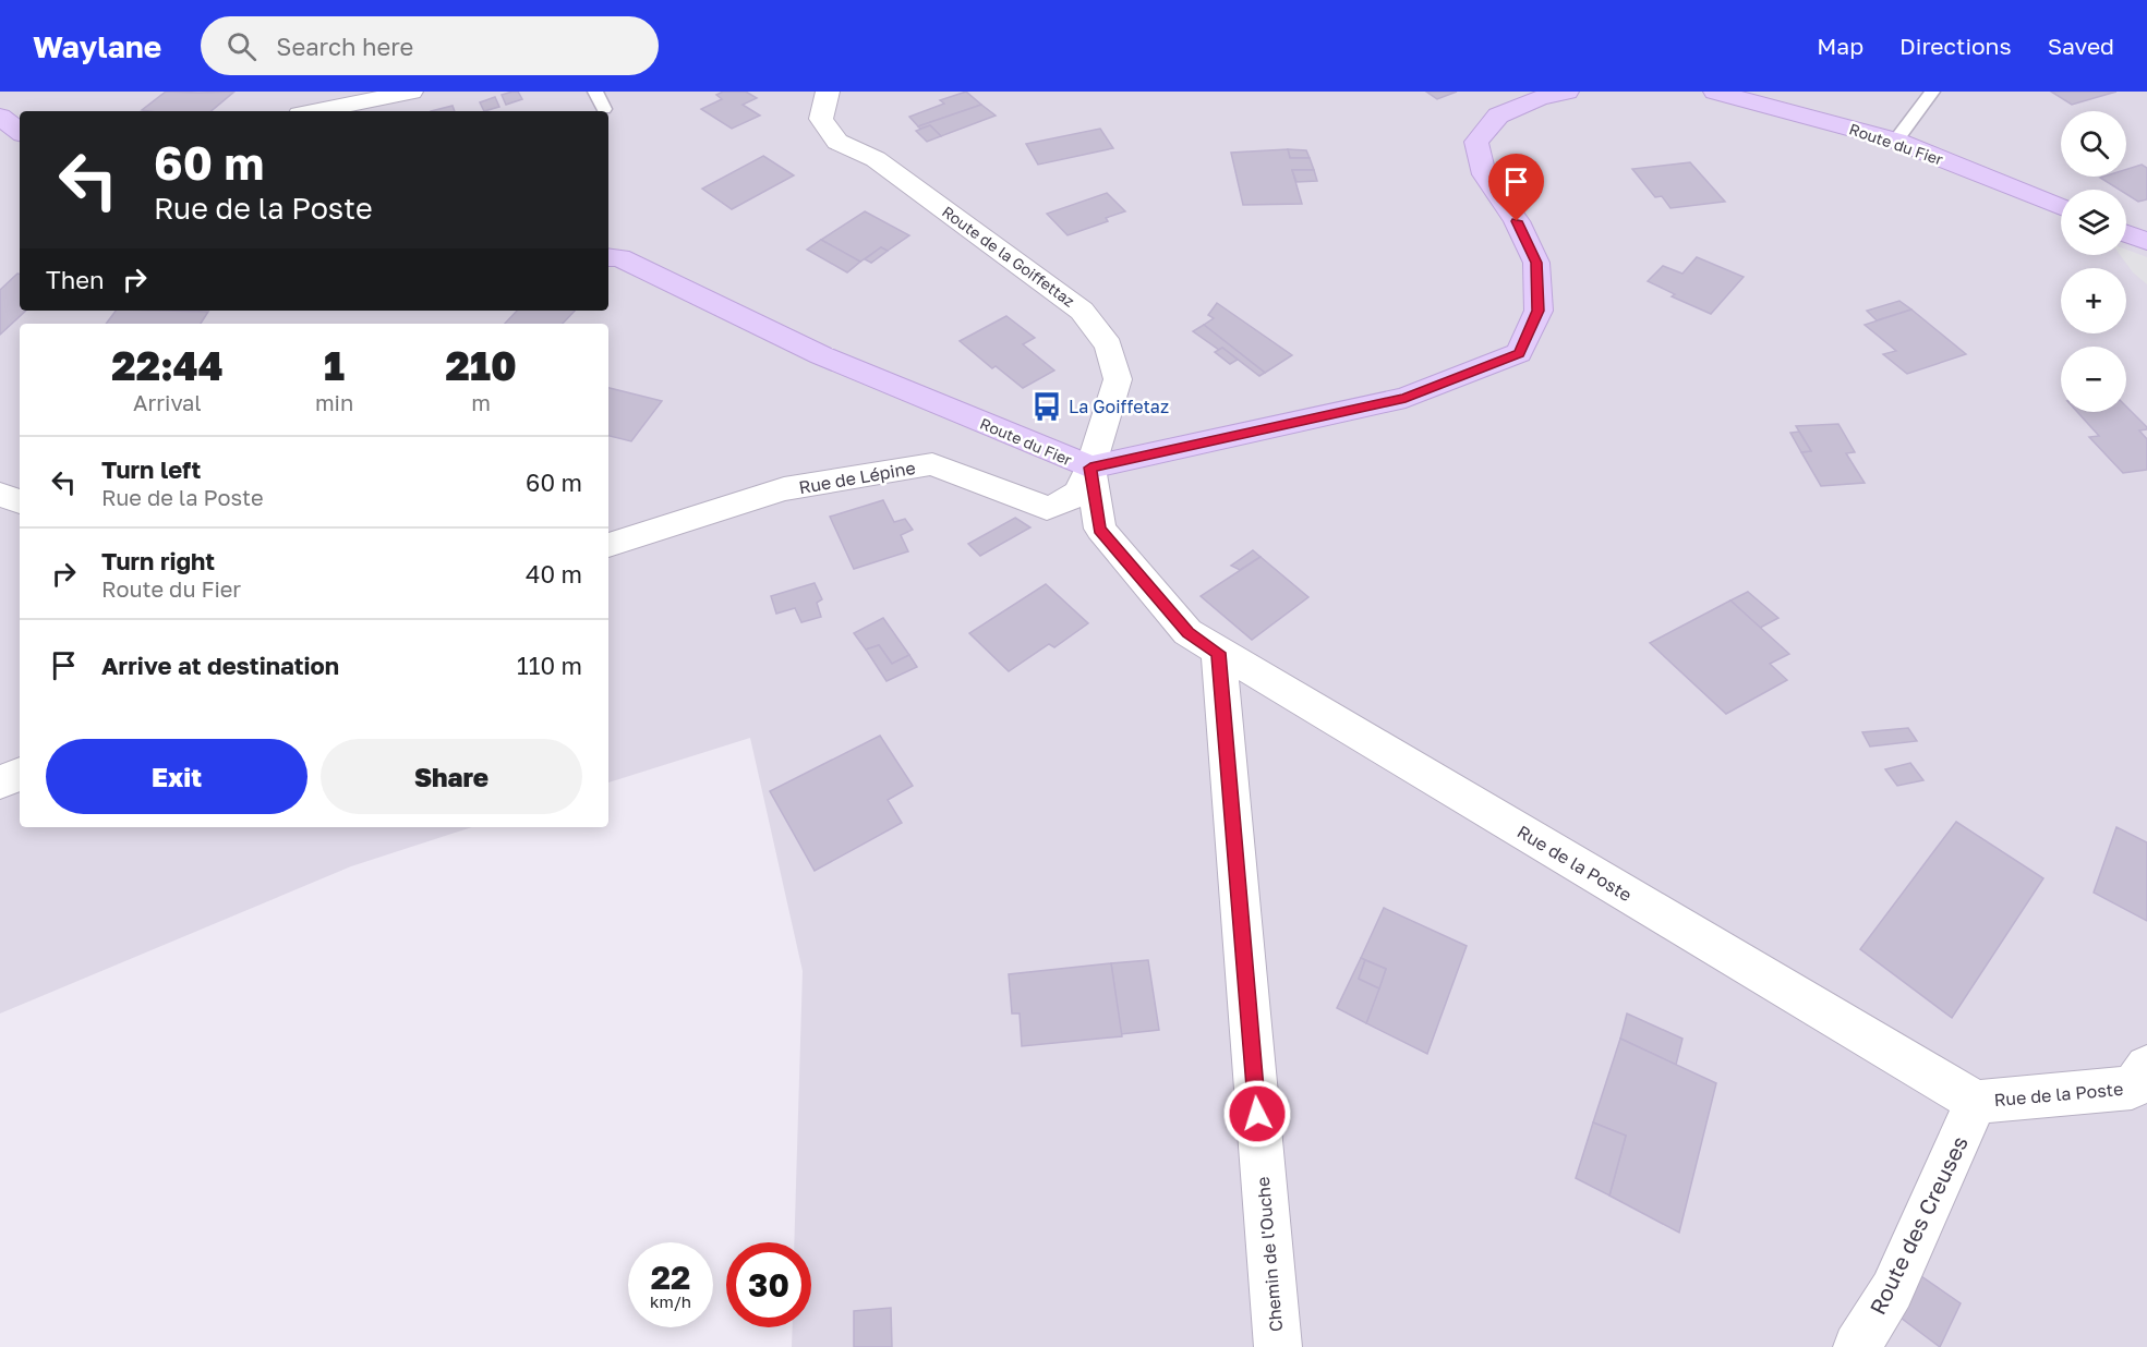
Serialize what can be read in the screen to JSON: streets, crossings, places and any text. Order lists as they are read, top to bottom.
{
  "streets": {
    "main road": ["Route du Fier"],
    "street": [
      "Route de la Goiffettaz",
      "Rue de Lépine",
      "Rue de la Poste",
      "Route des Creuses",
      "Chemin de l'Ouche"
    ]
  },
  "crossings": [
    ["Route du Fier", "Route de la Goiffettaz"],
    ["Route du Fier", "Rue de Lépine"],
    ["Route du Fier", "Rue de la Poste"],
    ["Route de la Goiffettaz", "Rue de Lépine"],
    ["Route de la Goiffettaz", "Rue de la Poste"],
    ["Rue de Lépine", "Rue de la Poste"],
    ["Rue de la Poste", "Route des Creuses"],
    ["Rue de la Poste", "Chemin de l'Ouche"]
  ],
  "places": {
    "bus stop": ["La Goiffetaz"]
  },
  "page": {
    "header": "Waylane",
    "search": "Search here",
    "nav": ["Map", "Directions", "Saved"],
    "map_buttons": ["+", "−"],
    "turn": ["60 m", "Rue de la Poste"],
    "then": "Then",
    "eta": [
      "22:44",
      "Arrival",
      "1",
      "min",
      "210",
      "m"
    ],
    "list": [
      {
        "name": "Turn left",
        "note": "Rue de la Poste",
        "value": "60 m"
      },
      {
        "name": "Turn right",
        "note": "Route du Fier",
        "value": "40 m"
      },
      {
        "name": "Arrive at destination",
        "value": "110 m"
      }
    ],
    "buttons": ["Exit", "Share"],
    "speed": "22 km/h",
    "limit": "30"
  }
}
